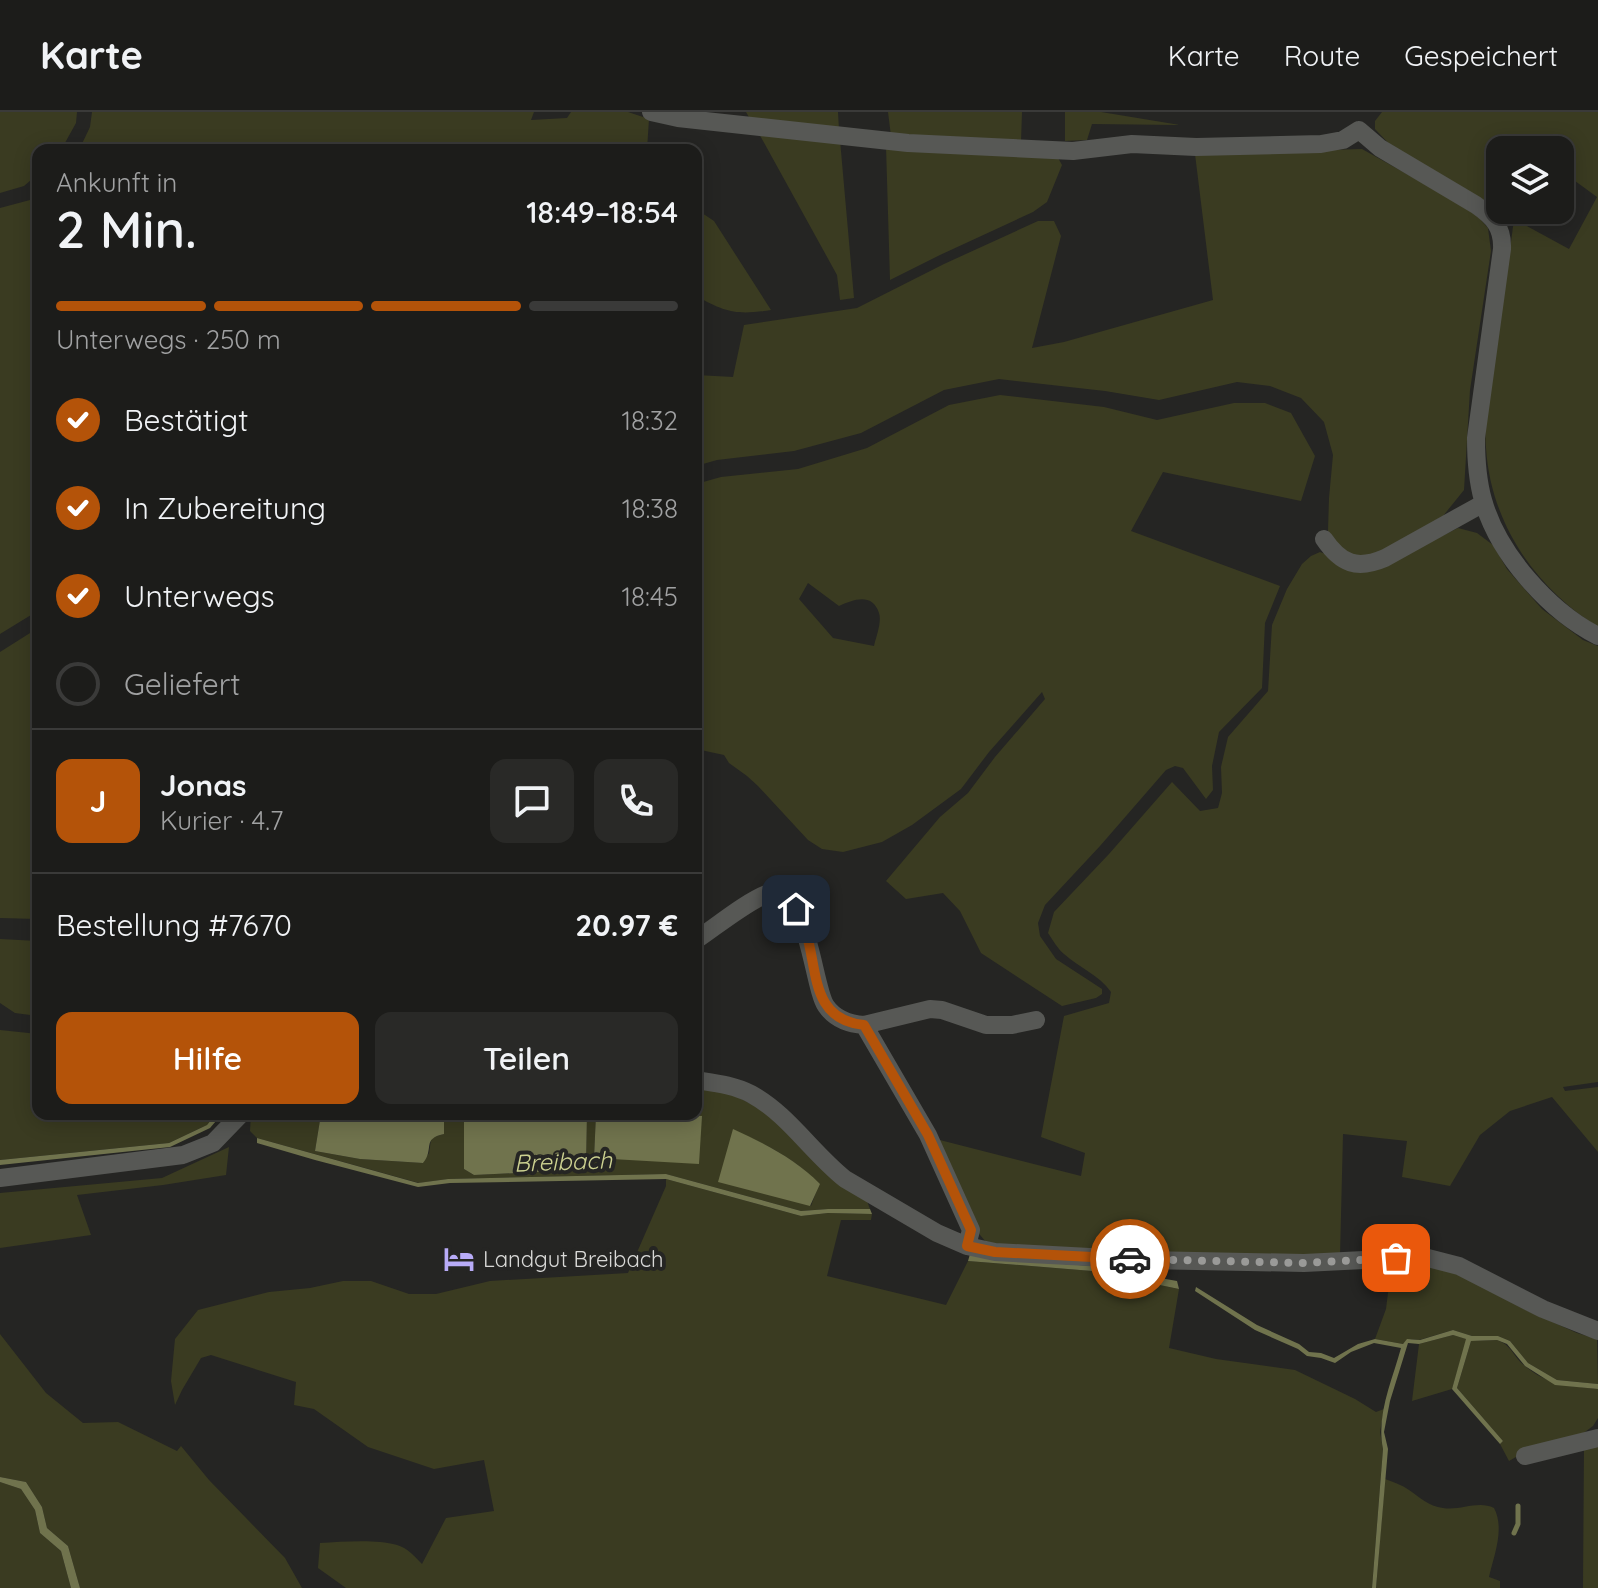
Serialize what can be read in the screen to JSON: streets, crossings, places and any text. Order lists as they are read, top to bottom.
{
  "water": ["Breibach"],
  "places": {
    "hotel": ["Landgut Breibach"]
  },
  "page": {
    "header": "Karte",
    "nav": ["Karte", "Route", "Gespeichert"],
    "heading": ["2 Min.", "Ankunft in", "18:49–18:54"],
    "panel": [
      "Jonas",
      "Kurier · 4.7",
      "Bestellung #7670",
      "20.97 €"
    ],
    "bar": "Unterwegs · 250 m",
    "list": [
      ["Bestätigt", "18:32"],
      ["In Zubereitung", "18:38"],
      ["Unterwegs", "18:45"],
      "Geliefert"
    ],
    "round": "J",
    "buttons": ["Hilfe", "Teilen"]
  }
}
